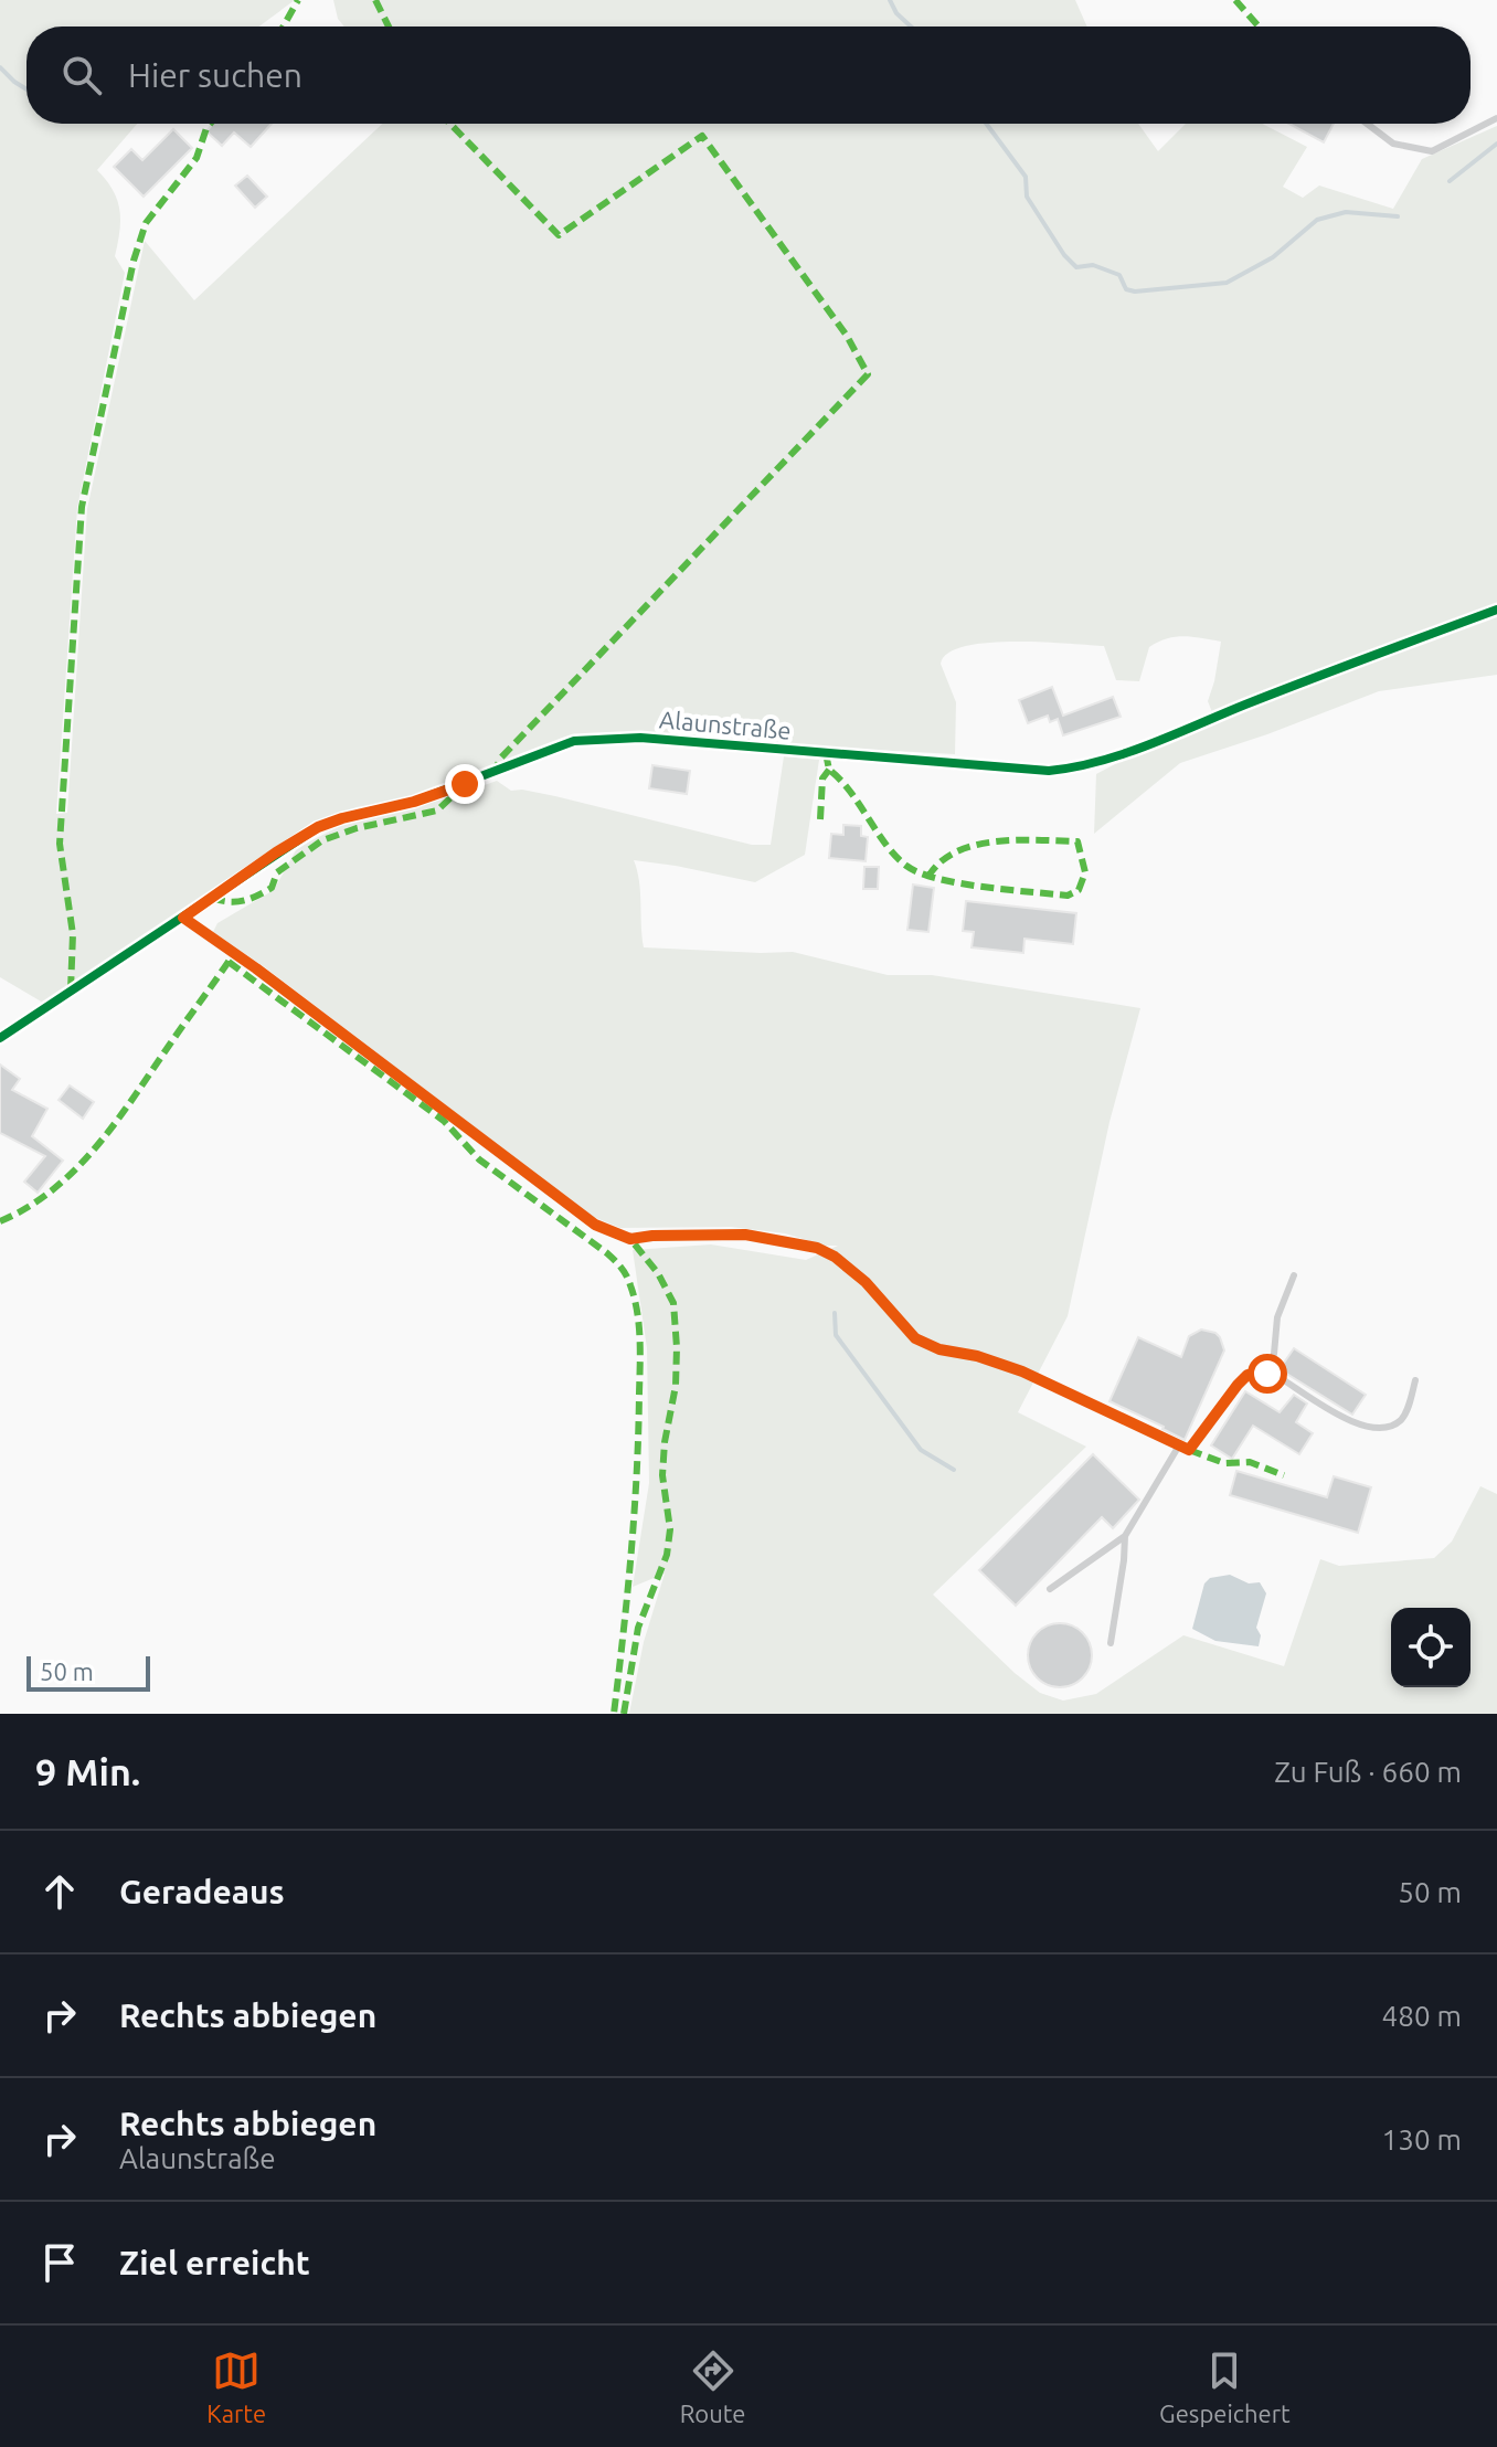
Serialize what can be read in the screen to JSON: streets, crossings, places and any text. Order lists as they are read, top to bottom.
{
  "streets": {
    "street": ["Alaunstraße"]
  },
  "scale_bar": "50 m",
  "page": {
    "search": "Hier suchen",
    "scale": "50 m",
    "heading": ["9 Min.", "Zu Fuß · 660 m"],
    "list": [
      ["Geradeaus", "50 m"],
      ["Rechts abbiegen", "480 m"],
      ["Rechts abbiegen", "Alaunstraße", "130 m"],
      "Ziel erreicht"
    ],
    "nav": ["Karte", "Route", "Gespeichert"]
  }
}
